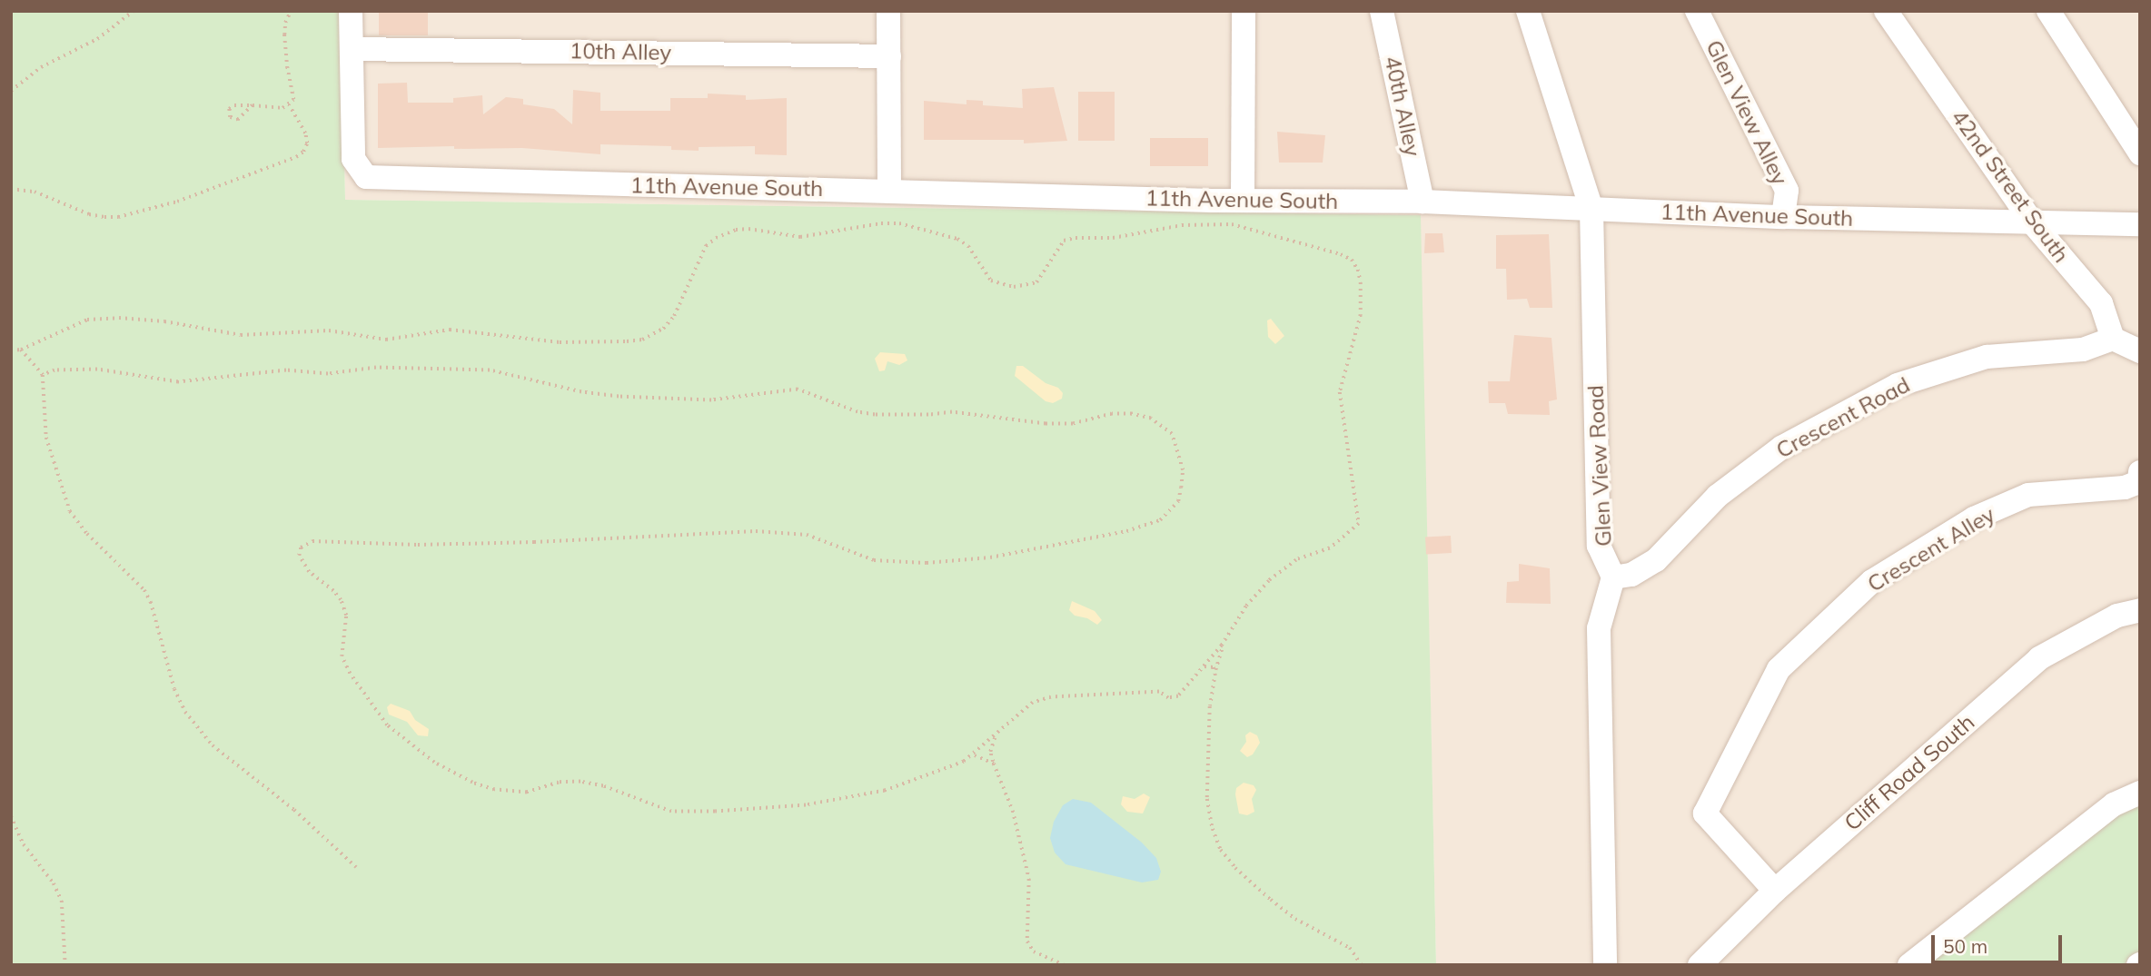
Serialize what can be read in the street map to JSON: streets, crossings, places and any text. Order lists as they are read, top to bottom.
{
  "streets": {
    "street": [
      "10th Alley",
      "40th Alley",
      "Glen View Alley",
      "42nd Street South",
      "11th Avenue South",
      "Crescent Road",
      "Glen View Road",
      "Crescent Alley",
      "Cliff Road South"
    ]
  },
  "crossings": [
    ["10th Alley", "11th Avenue South"],
    ["40th Alley", "11th Avenue South"],
    ["Glen View Alley", "11th Avenue South"],
    ["42nd Street South", "11th Avenue South"],
    ["42nd Street South", "Crescent Road"],
    ["11th Avenue South", "Glen View Road"],
    ["Crescent Road", "Glen View Road"],
    ["Crescent Alley", "Cliff Road South"]
  ],
  "scale_bar": "50 m"
}
